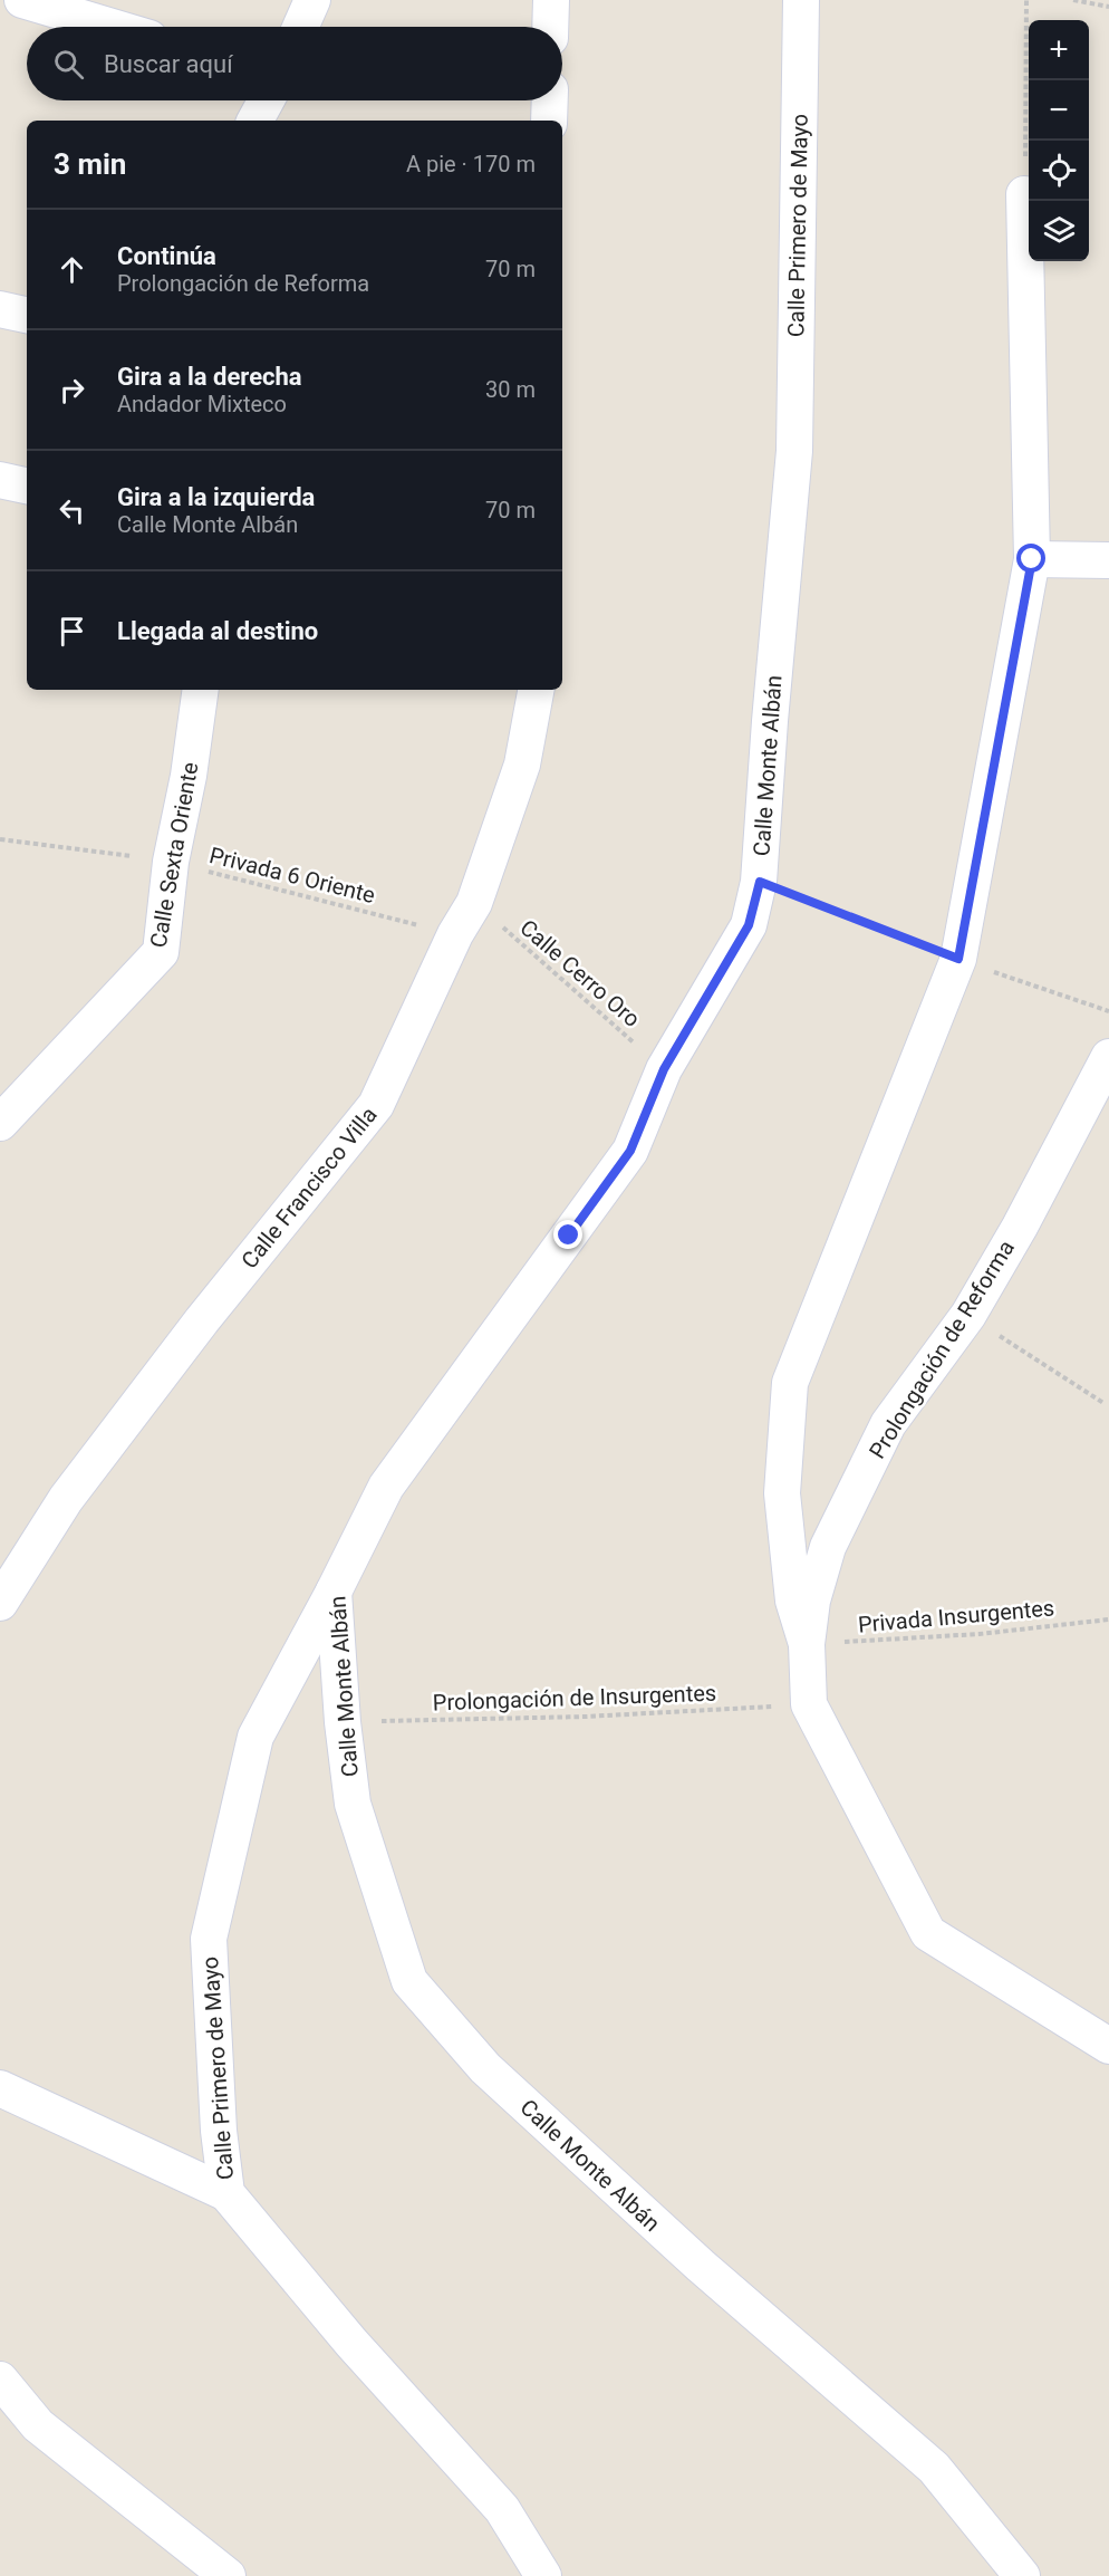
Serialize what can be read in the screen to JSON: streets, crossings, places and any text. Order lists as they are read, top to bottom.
{
  "streets": {
    "street": [
      "Calle Primero de Mayo",
      "Calle Monte Albán",
      "Calle Sexta Oriente",
      "Calle Francisco Villa",
      "Prolongación de Reforma"
    ],
    "path": [
      "Privada 6 Oriente",
      "Calle Cerro Oro",
      "Privada Insurgentes",
      "Prolongación de Insurgentes"
    ]
  },
  "crossings": [
    ["Calle Primero de Mayo", "Calle Monte Albán"],
    ["Calle Monte Albán", "Calle Cerro Oro"],
    ["Calle Monte Albán", "Prolongación de Insurgentes"],
    ["Calle Sexta Oriente", "Privada 6 Oriente"],
    ["Privada 6 Oriente", "Calle Francisco Villa"],
    ["Calle Cerro Oro", "Calle Francisco Villa"],
    ["Prolongación de Reforma", "Privada Insurgentes"],
    ["Prolongación de Reforma", "Prolongación de Insurgentes"]
  ],
  "page": {
    "map_buttons": ["+", "−"],
    "search": "Buscar aquí",
    "heading": ["3 min", "A pie · 170 m"],
    "list": [
      ["Continúa", "Prolongación de Reforma", "70 m"],
      ["Gira a la derecha", "Andador Mixteco", "30 m"],
      ["Gira a la izquierda", "Calle Monte Albán", "70 m"],
      "Llegada al destino"
    ]
  }
}
